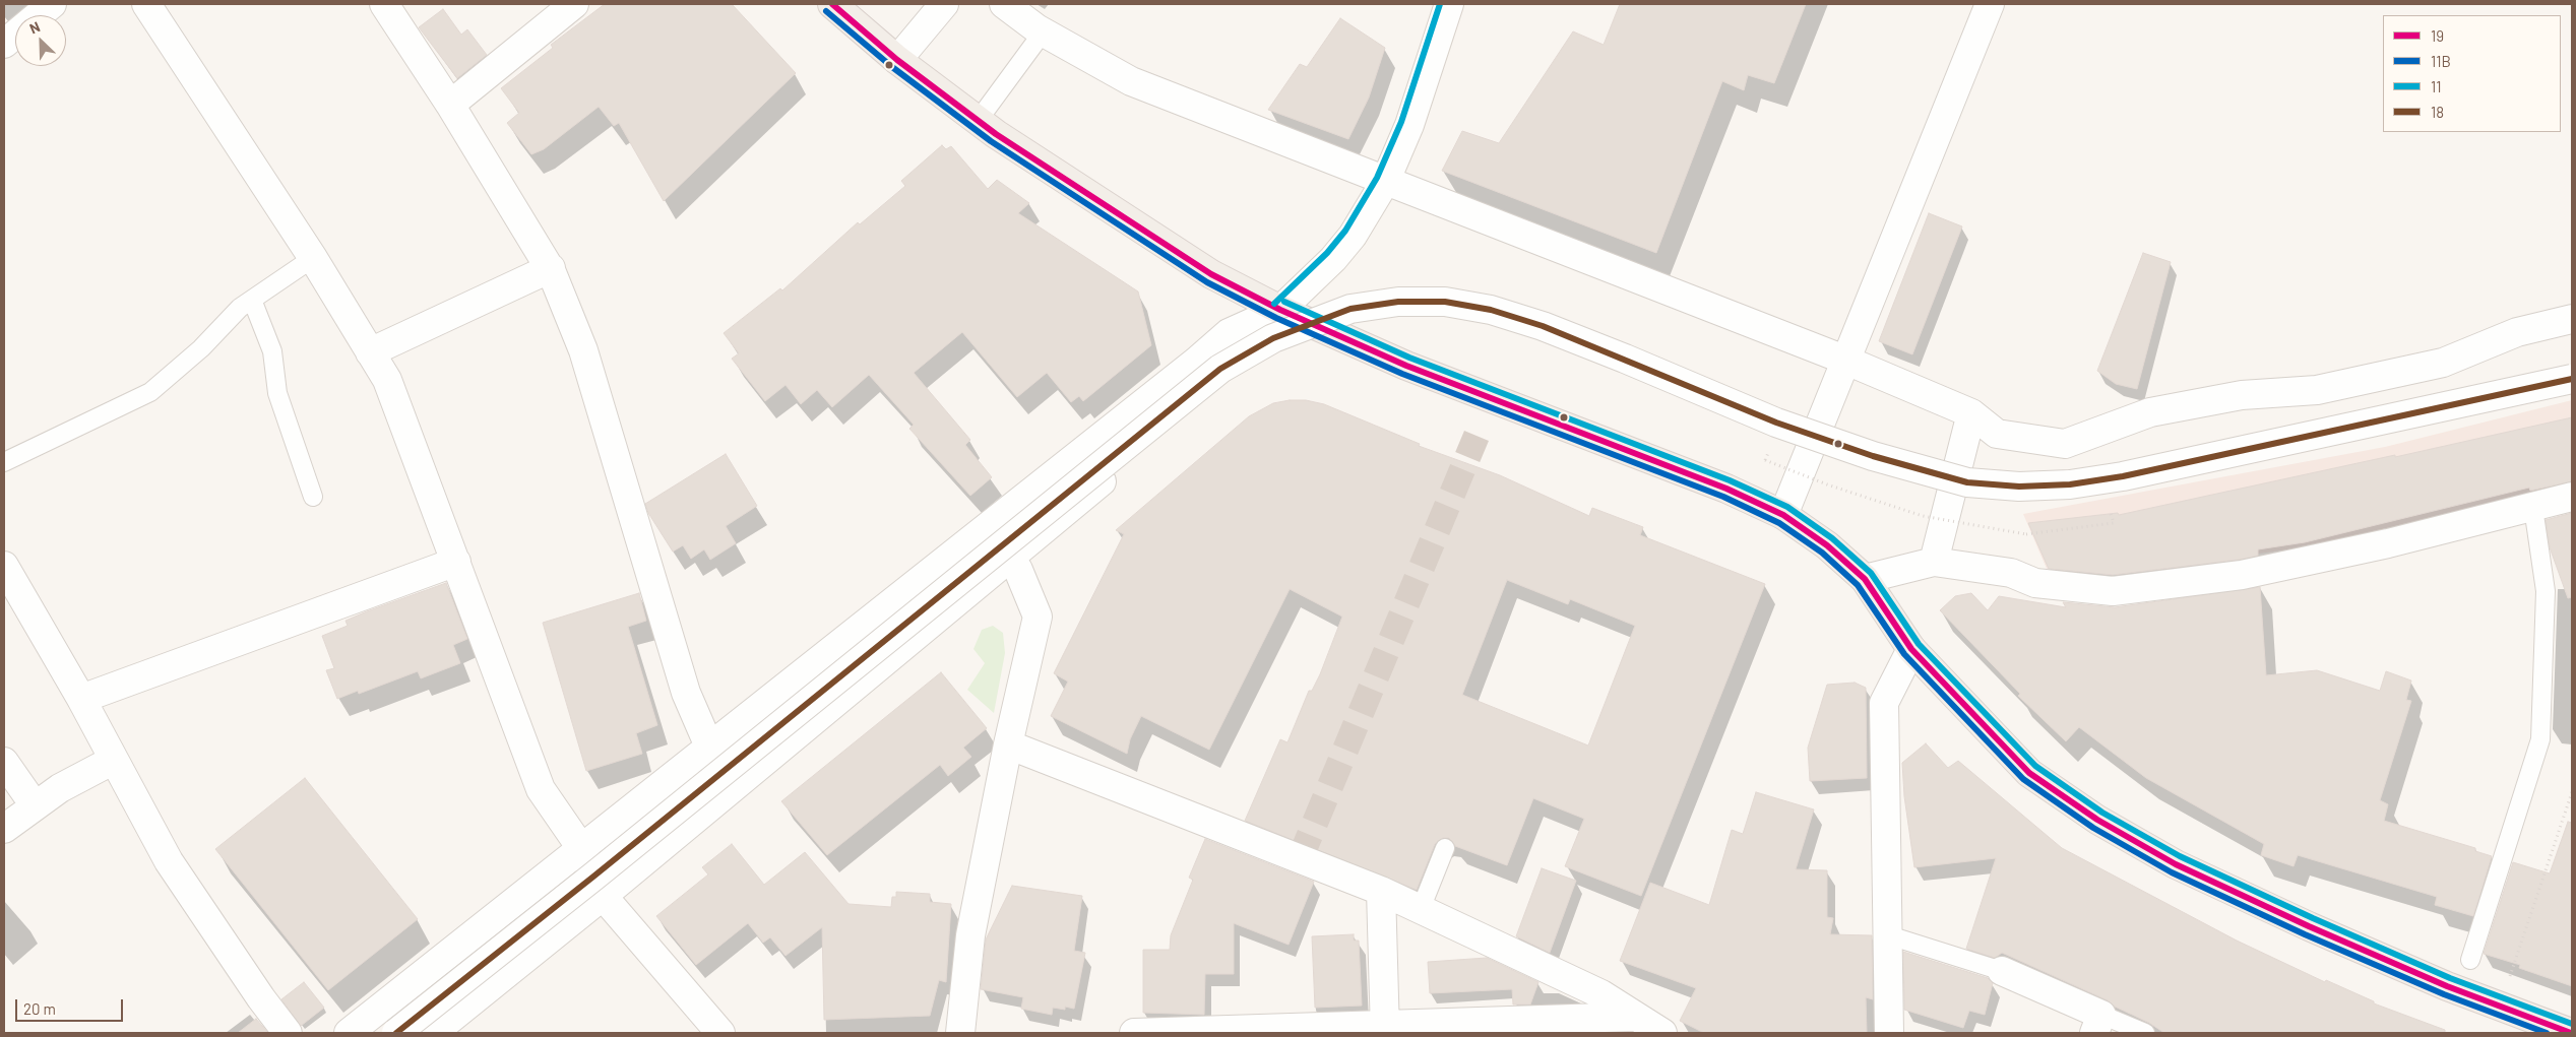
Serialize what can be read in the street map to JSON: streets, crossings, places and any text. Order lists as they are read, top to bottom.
{
  "lines": [
    "transit line 19",
    "transit line 11",
    "transit line 11B",
    "transit line 18"
  ],
  "legend": [
    "19",
    "11B",
    "11",
    "18"
  ],
  "scale_bar": "20 m",
  "north": "top left"
}
